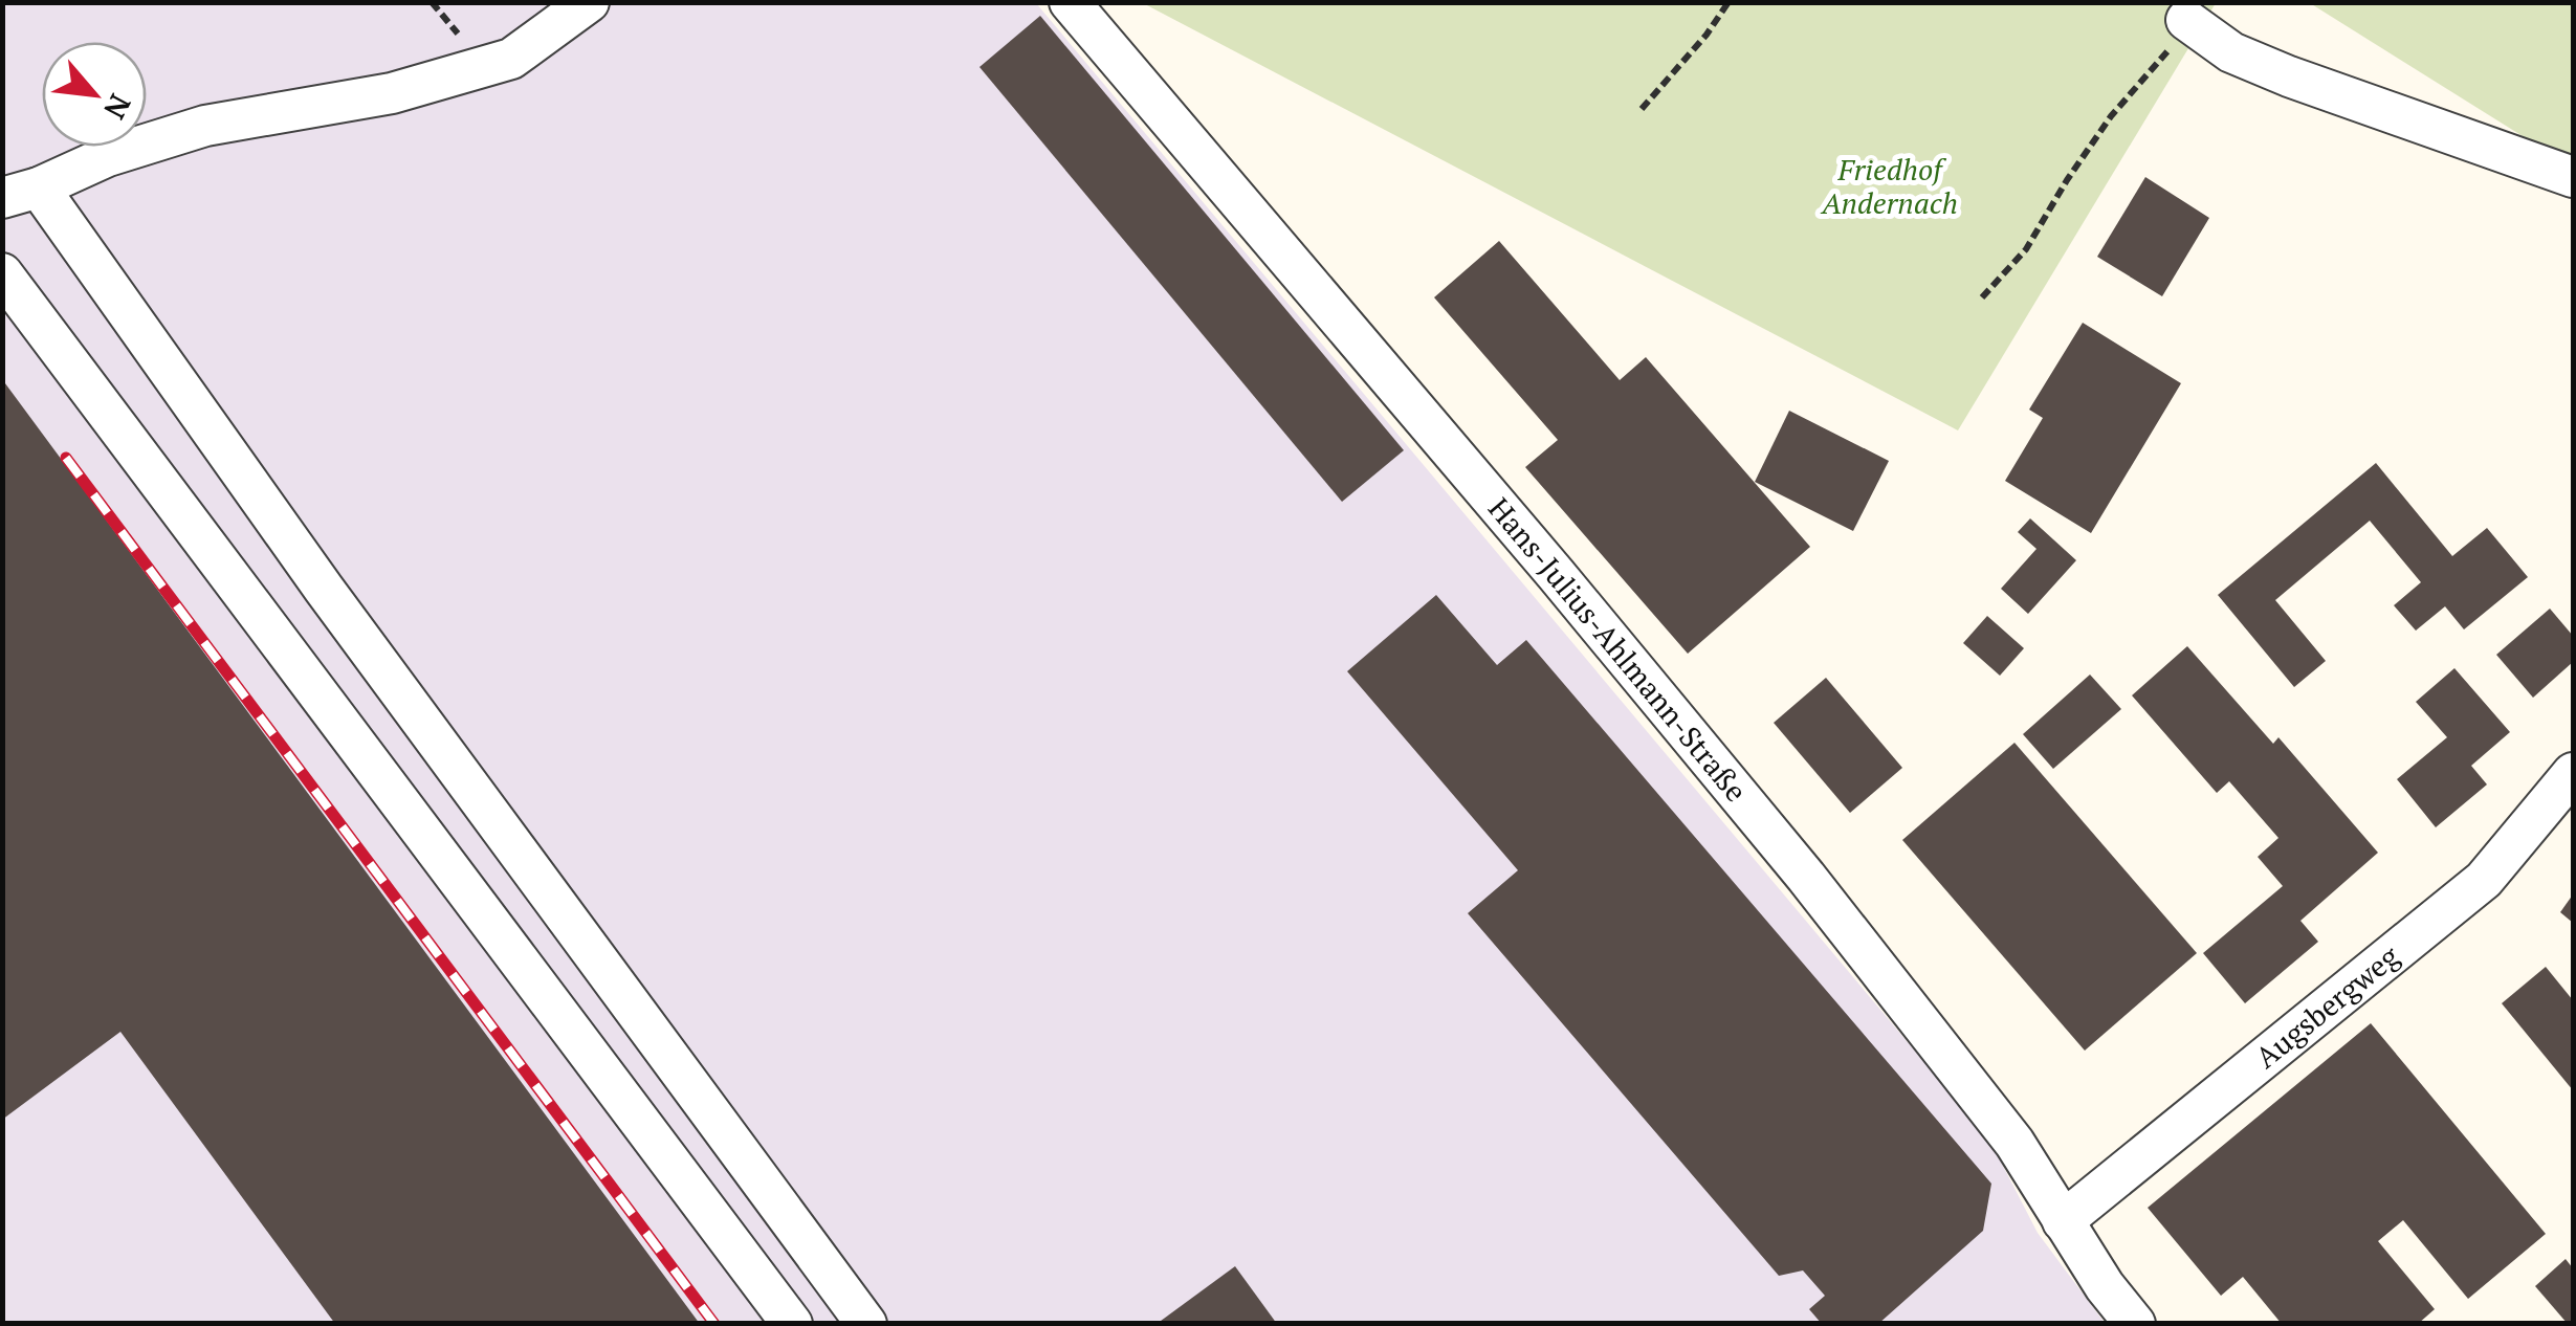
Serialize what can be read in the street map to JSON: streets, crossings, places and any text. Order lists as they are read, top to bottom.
{
  "streets": {
    "street": ["Hans-Julius-Ahlmann-Straße", "Augsbergweg"]
  },
  "crossings": [
    ["Hans-Julius-Ahlmann-Straße", "Augsbergweg"]
  ],
  "parks": ["Friedhof Andernach"],
  "north": "bottom right"
}
